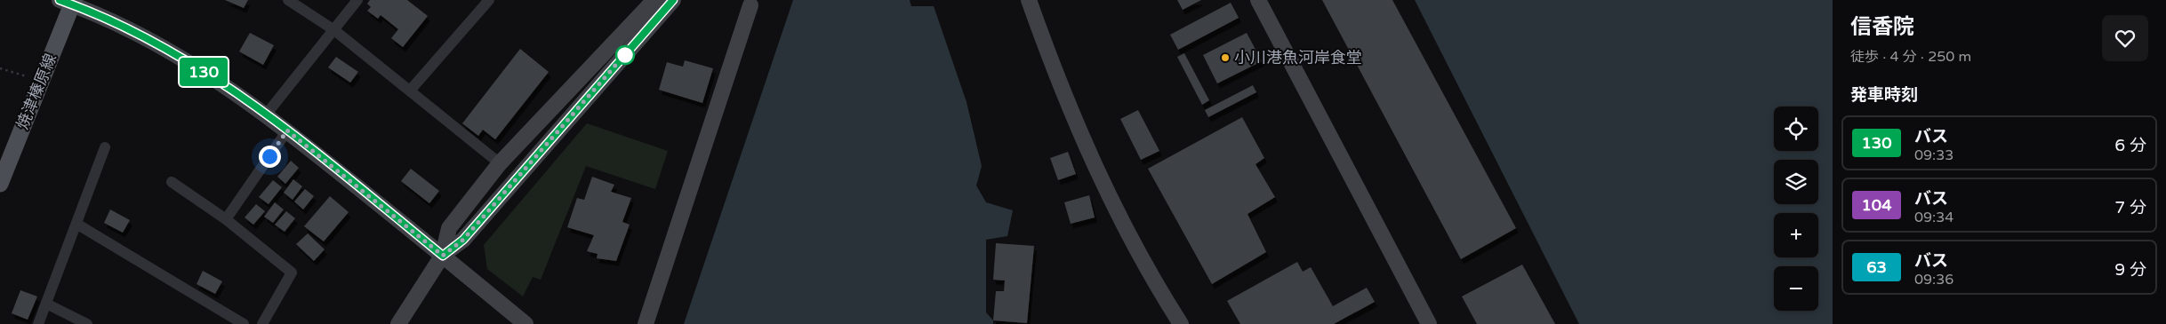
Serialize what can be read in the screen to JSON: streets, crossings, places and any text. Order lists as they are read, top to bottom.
{
  "streets": {
    "main road": ["焼津榛原線"]
  },
  "places": ["小川港魚河岸食堂"],
  "lines": ["bus line 130"],
  "page": {
    "on_map": "130",
    "heading": [
      ["信香院", "徒歩 · 4 分 · 250 m"],
      "発車時刻"
    ],
    "map_buttons": ["+", "−"],
    "list": [
      {
        "mark": "130",
        "name": "バス",
        "note": "09:33",
        "value": "6 分"
      },
      {
        "mark": "104",
        "name": "バス",
        "note": "09:34",
        "value": "7 分"
      },
      {
        "mark": "63",
        "name": "バス",
        "note": "09:36",
        "value": "9 分"
      }
    ]
  }
}
